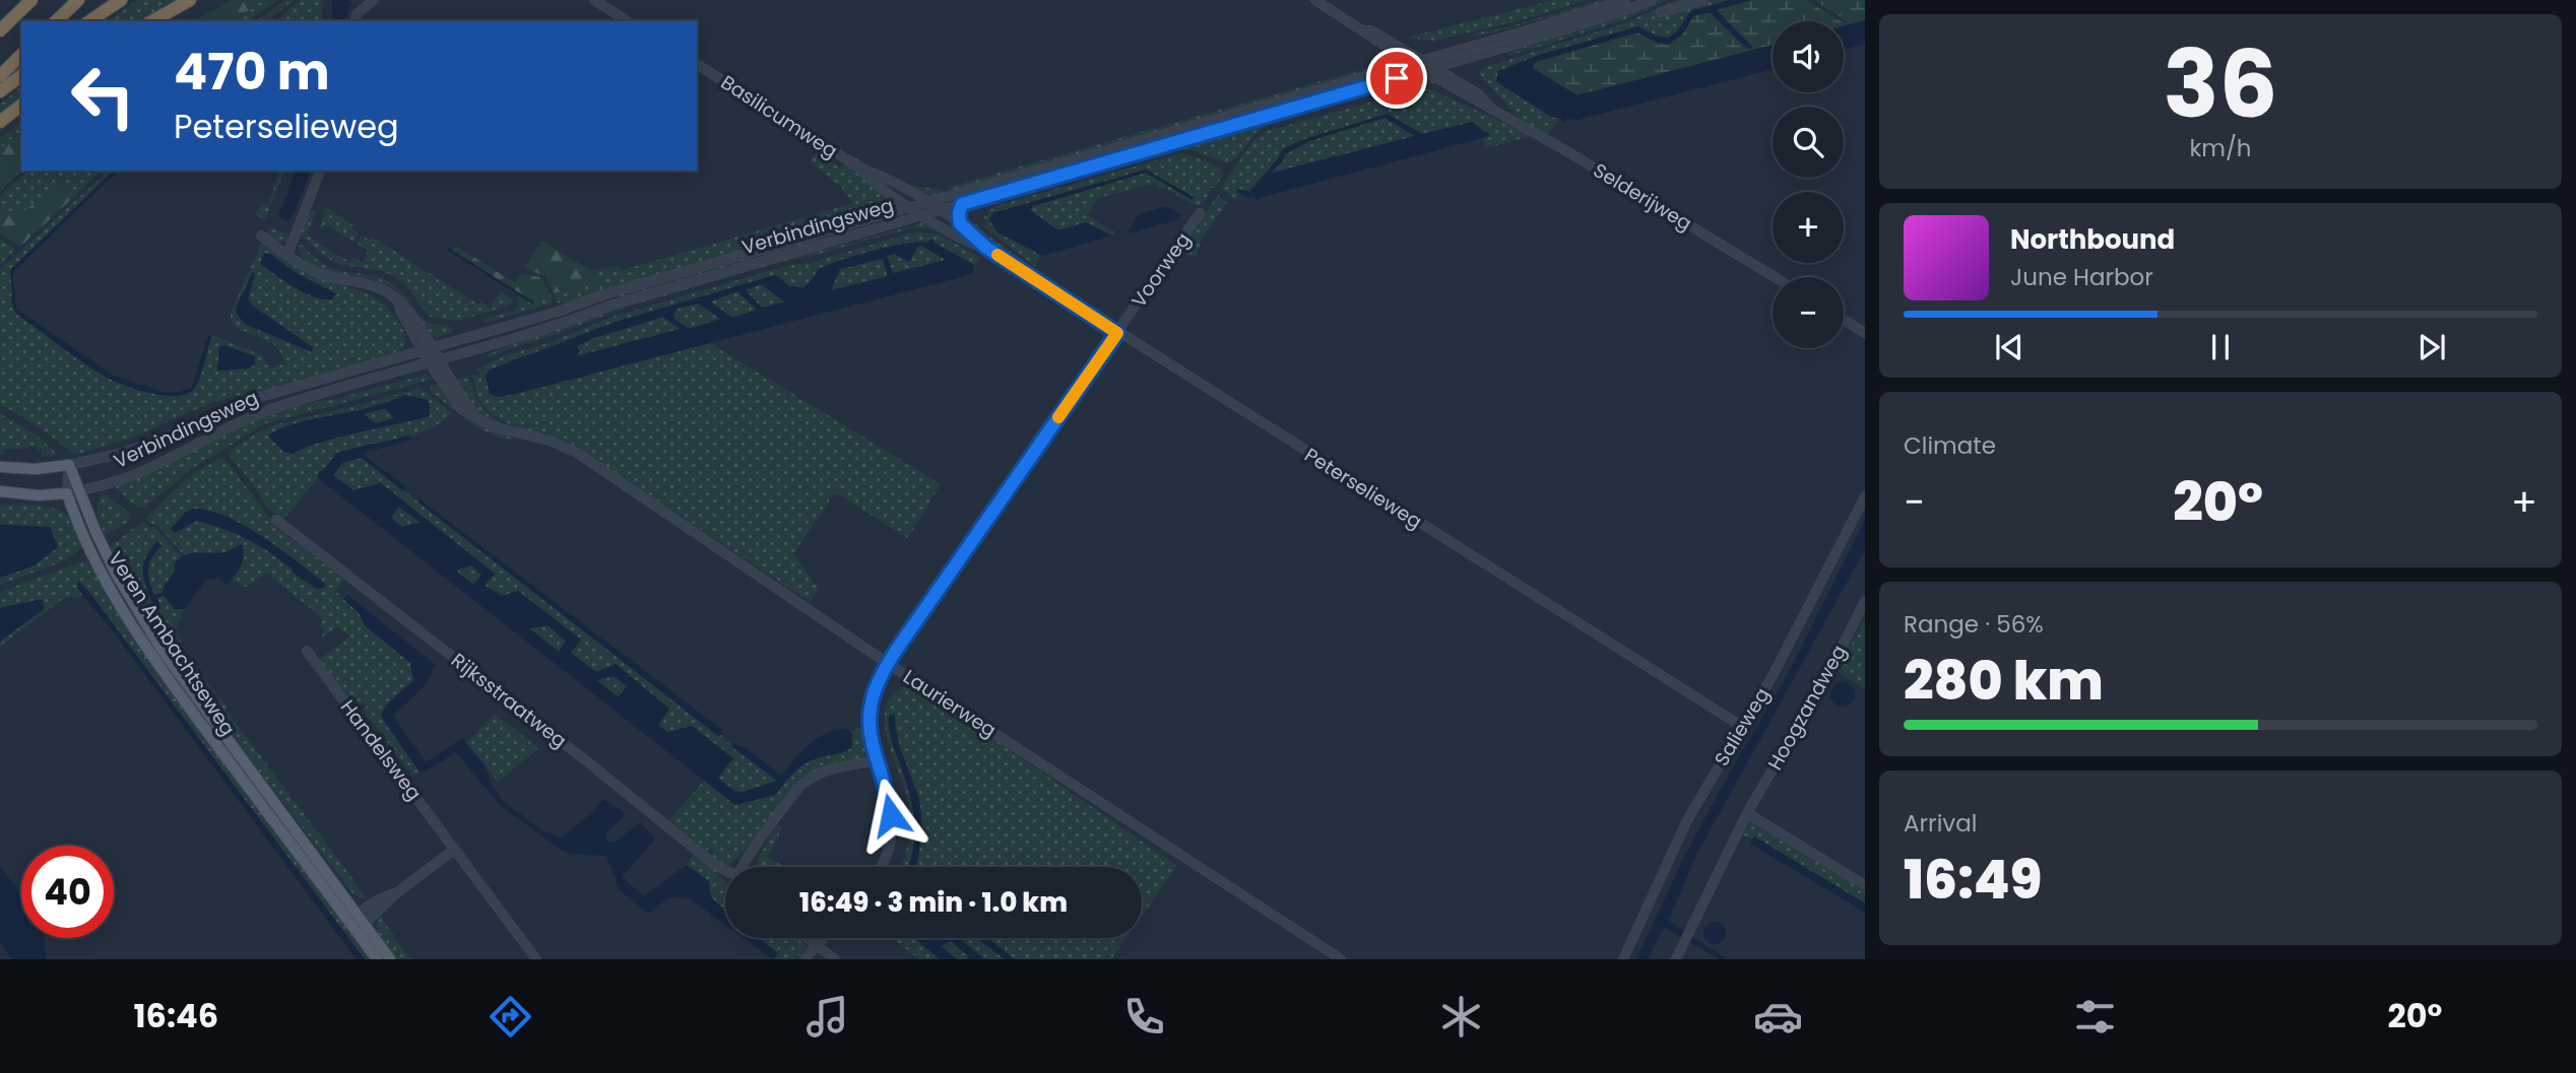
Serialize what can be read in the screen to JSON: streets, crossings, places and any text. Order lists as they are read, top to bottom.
{
  "streets": {
    "main road": ["Verbindingsweg", "Veren Ambachtseweg"],
    "street": [
      "Basilicumweg",
      "Selderijweg",
      "Voorweg",
      "Peterselieweg",
      "Rijksstraatweg",
      "Laurierweg",
      "Hoogzandweg",
      "Salieweg",
      "Handelsweg"
    ]
  },
  "crossings": [
    ["Basilicumweg", "Verbindingsweg"],
    ["Basilicumweg", "Peterselieweg"],
    ["Selderijweg", "Verbindingsweg"],
    ["Verbindingsweg", "Peterselieweg"],
    ["Verbindingsweg", "Veren Ambachtseweg"],
    ["Verbindingsweg", "Laurierweg"],
    ["Voorweg", "Peterselieweg"],
    ["Voorweg", "Laurierweg"],
    ["Peterselieweg", "Salieweg"]
  ],
  "page": {
    "tile": [
      ["36", "km/h"],
      "Climate",
      ["Range · 56%", "280 km"],
      ["Arrival", "16:49"]
    ],
    "map_buttons": ["+", "−"],
    "turn": ["470 m", "Peterselieweg"],
    "song": ["Northbound", "June Harbor"],
    "heat": ["−", "20°", "+"],
    "limit": "40",
    "trip": "16:49 · 3 min · 1.0 km",
    "tabs": ["16:46", "20°"]
  }
}
